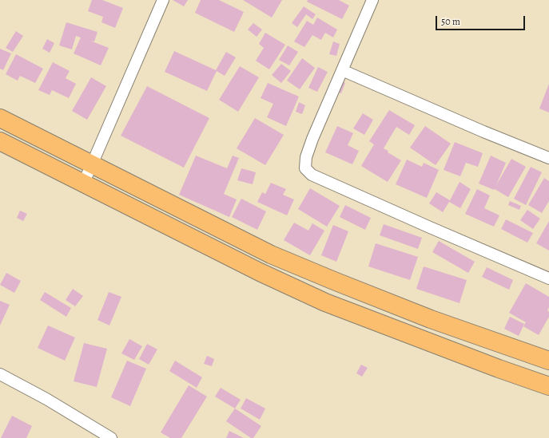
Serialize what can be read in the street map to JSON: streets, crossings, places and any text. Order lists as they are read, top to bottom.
{
  "scale_bar": "50 m"
}
